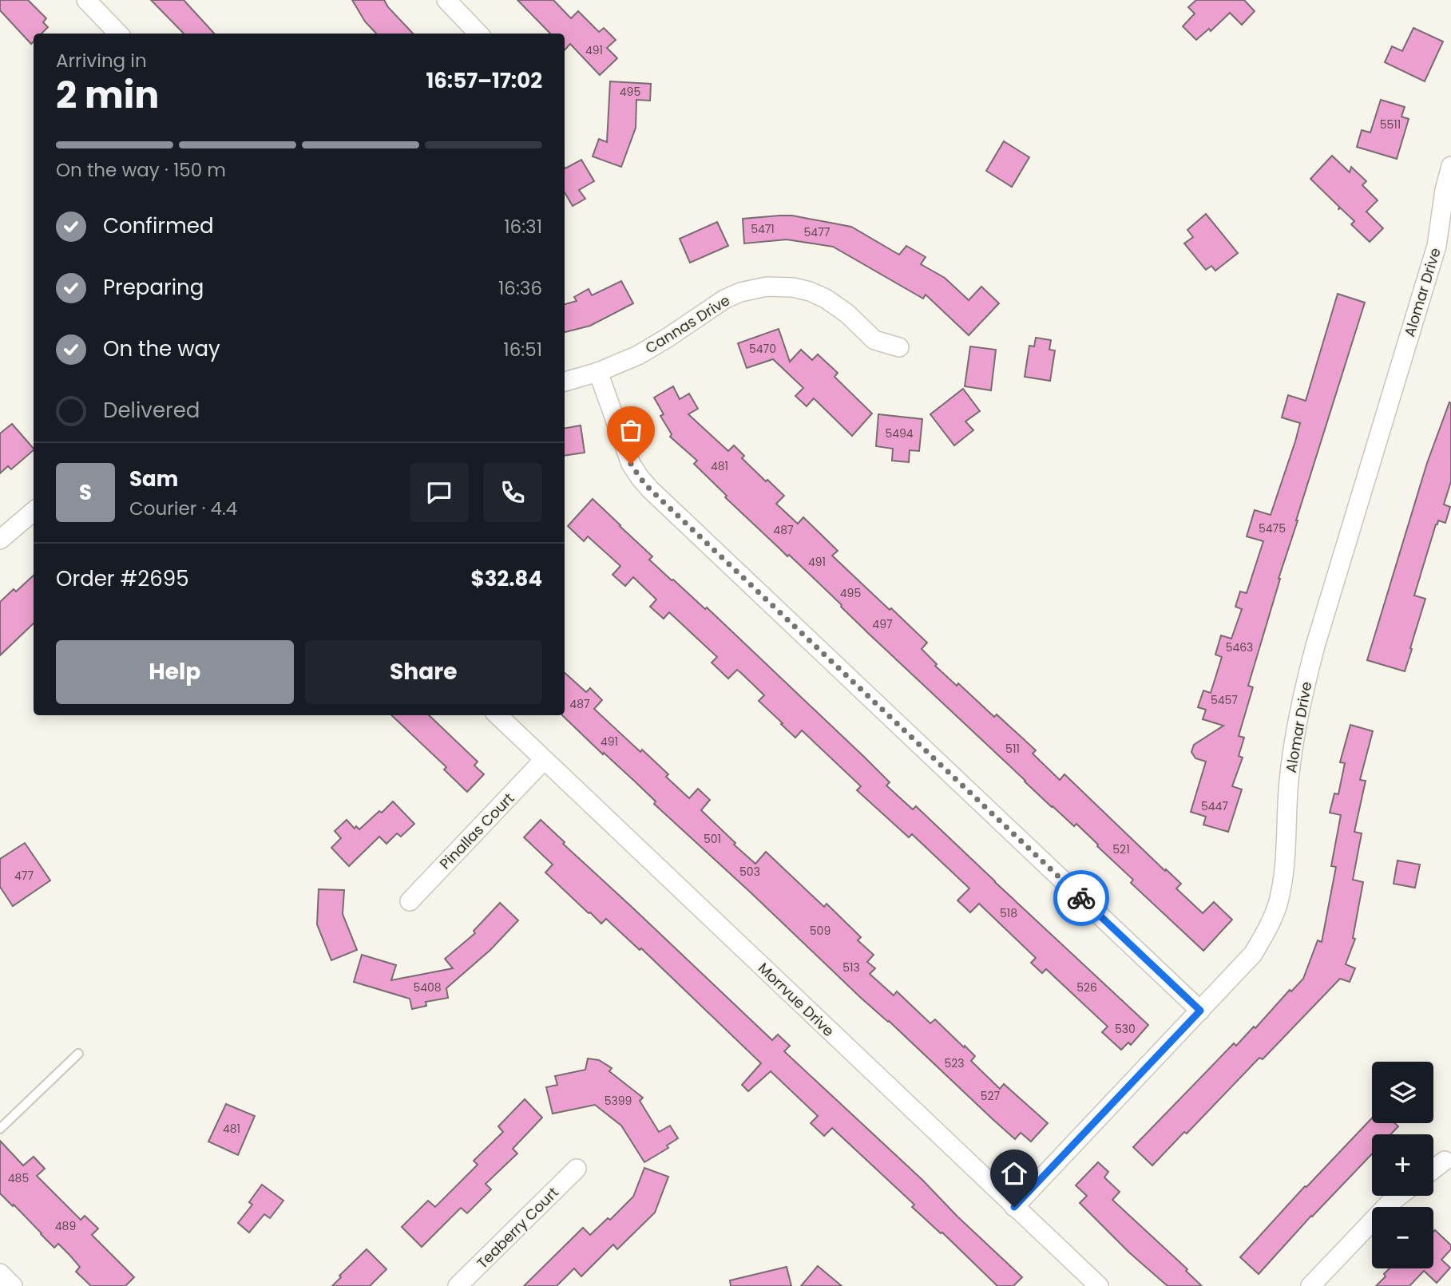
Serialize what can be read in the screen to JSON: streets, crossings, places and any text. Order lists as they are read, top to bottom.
{
  "streets": {
    "street": [
      "Alomar Drive",
      "Cannas Drive",
      "Pinallas Court",
      "Morrvue Drive",
      "Teaberry Court"
    ]
  },
  "crossings": [
    ["Alomar Drive", "Morrvue Drive"],
    ["Pinallas Court", "Morrvue Drive"]
  ],
  "house_numbers": [
    "491",
    "495",
    "5511",
    "5471",
    "5477",
    "5470",
    "5494",
    "481",
    "5475",
    "487",
    "491",
    "495",
    "497",
    "5463",
    "5457",
    "487",
    "491",
    "511",
    "5447",
    "501",
    "521",
    "503",
    "477",
    "518",
    "509",
    "513",
    "5408",
    "526",
    "530",
    "523",
    "527",
    "5399",
    "481",
    "485",
    "489"
  ],
  "page": {
    "heading": ["2 min", "Arriving in", "16:57–17:02"],
    "panel": [
      "Sam",
      "Courier · 4.4",
      "Order #2695",
      "$32.84"
    ],
    "bar": "On the way · 150 m",
    "list": [
      ["Confirmed", "16:31"],
      ["Preparing", "16:36"],
      ["On the way", "16:51"],
      "Delivered"
    ],
    "round": "S",
    "buttons": ["Help", "Share"],
    "map_buttons": ["+", "−"]
  }
}
